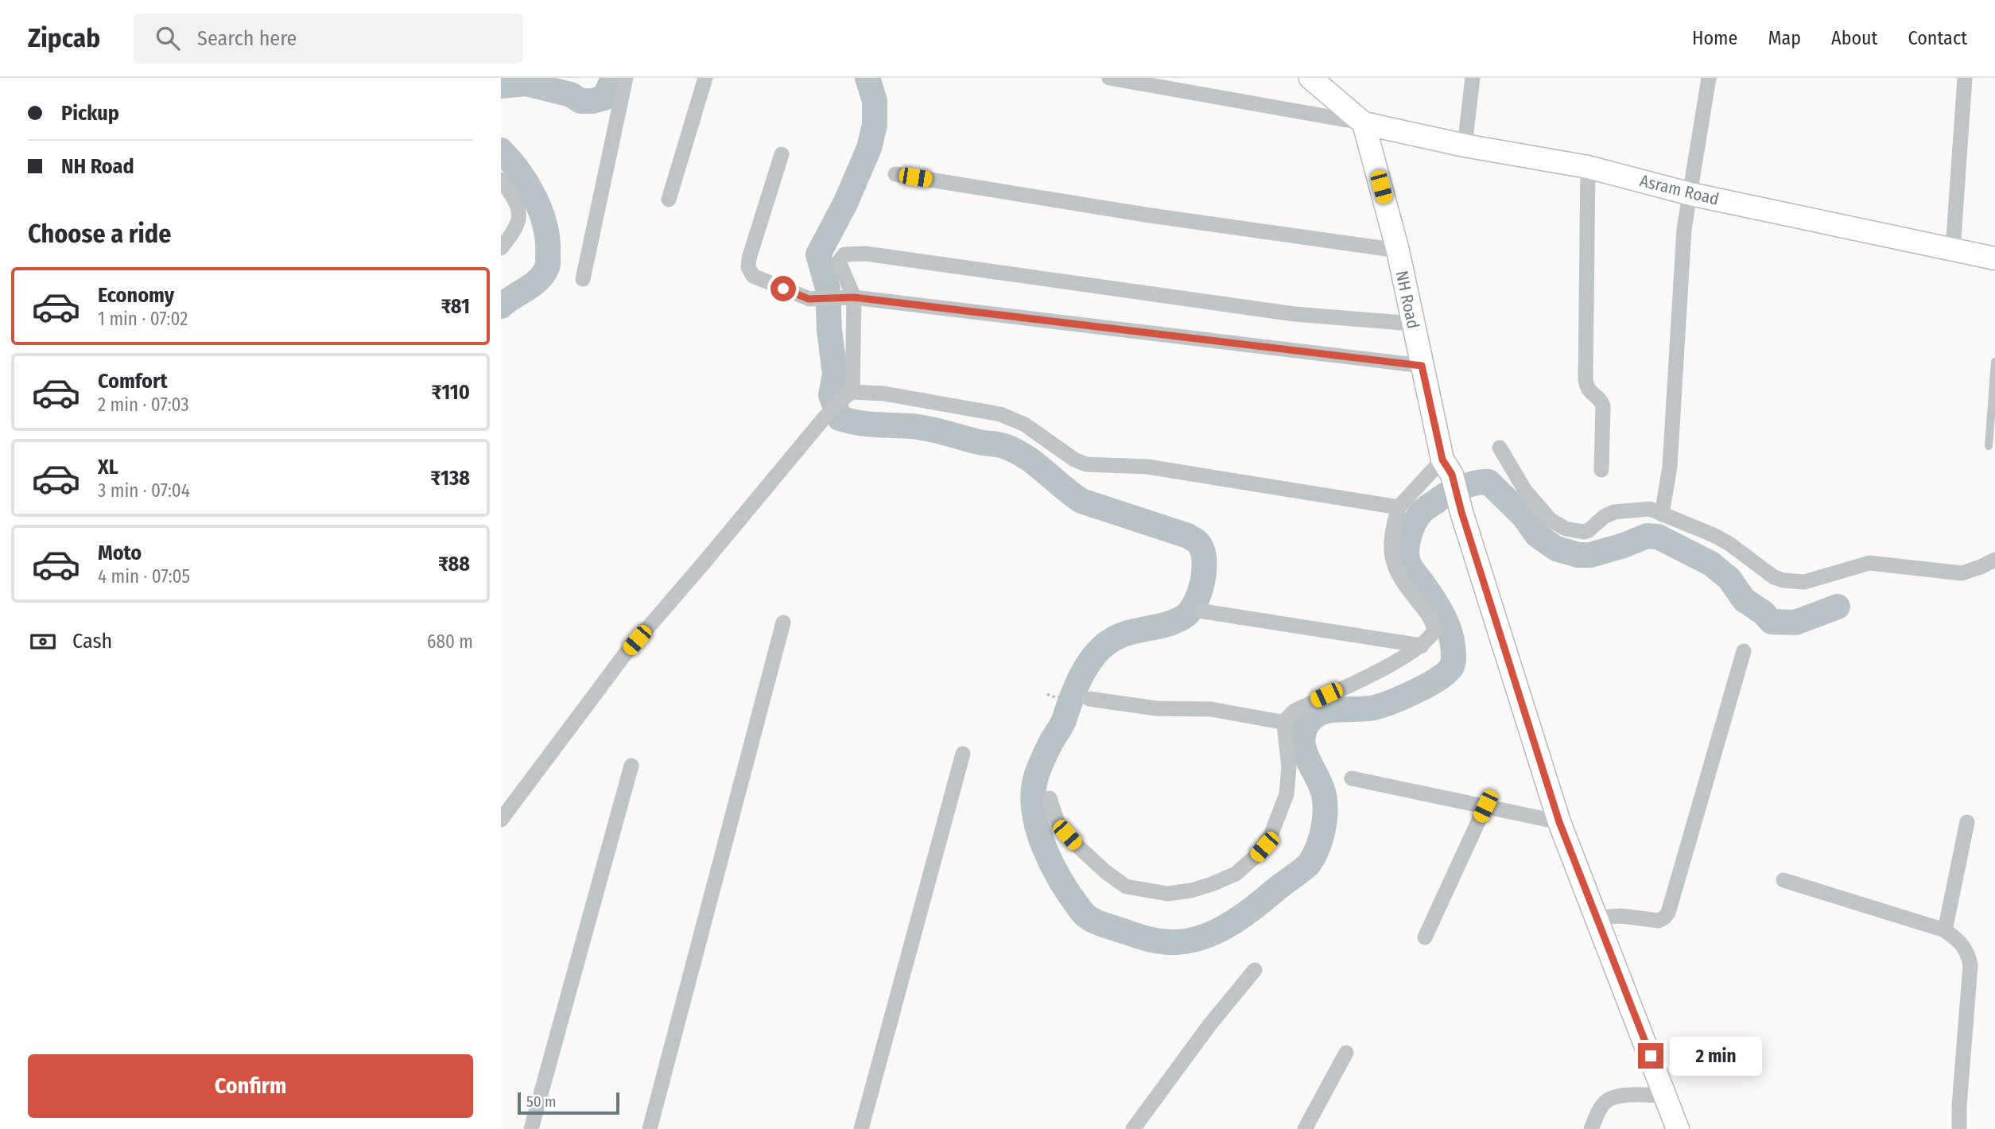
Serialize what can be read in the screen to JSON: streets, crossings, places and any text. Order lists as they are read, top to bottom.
{
  "streets": {
    "main road": ["Asram Road", "NH Road"]
  },
  "crossings": [
    ["Asram Road", "NH Road"]
  ],
  "scale_bar": "50 m",
  "page": {
    "header": "Zipcab",
    "search": "Search here",
    "nav": [
      "Home",
      "Map",
      "About",
      "Contact"
    ],
    "banner": ["Pickup", "NH Road"],
    "heading": "Choose a ride",
    "list": [
      {
        "name": "Economy",
        "note": "1 min · 07:02",
        "value": "₹81"
      },
      {
        "name": "Comfort",
        "note": "2 min · 07:03",
        "value": "₹110"
      },
      {
        "name": "XL",
        "note": "3 min · 07:04",
        "value": "₹138"
      },
      {
        "name": "Moto",
        "note": "4 min · 07:05",
        "value": "₹88"
      }
    ],
    "pay": ["Cash", "680 m"],
    "bubble": "2 min",
    "buttons": "Confirm",
    "scale": "50 m"
  }
}
